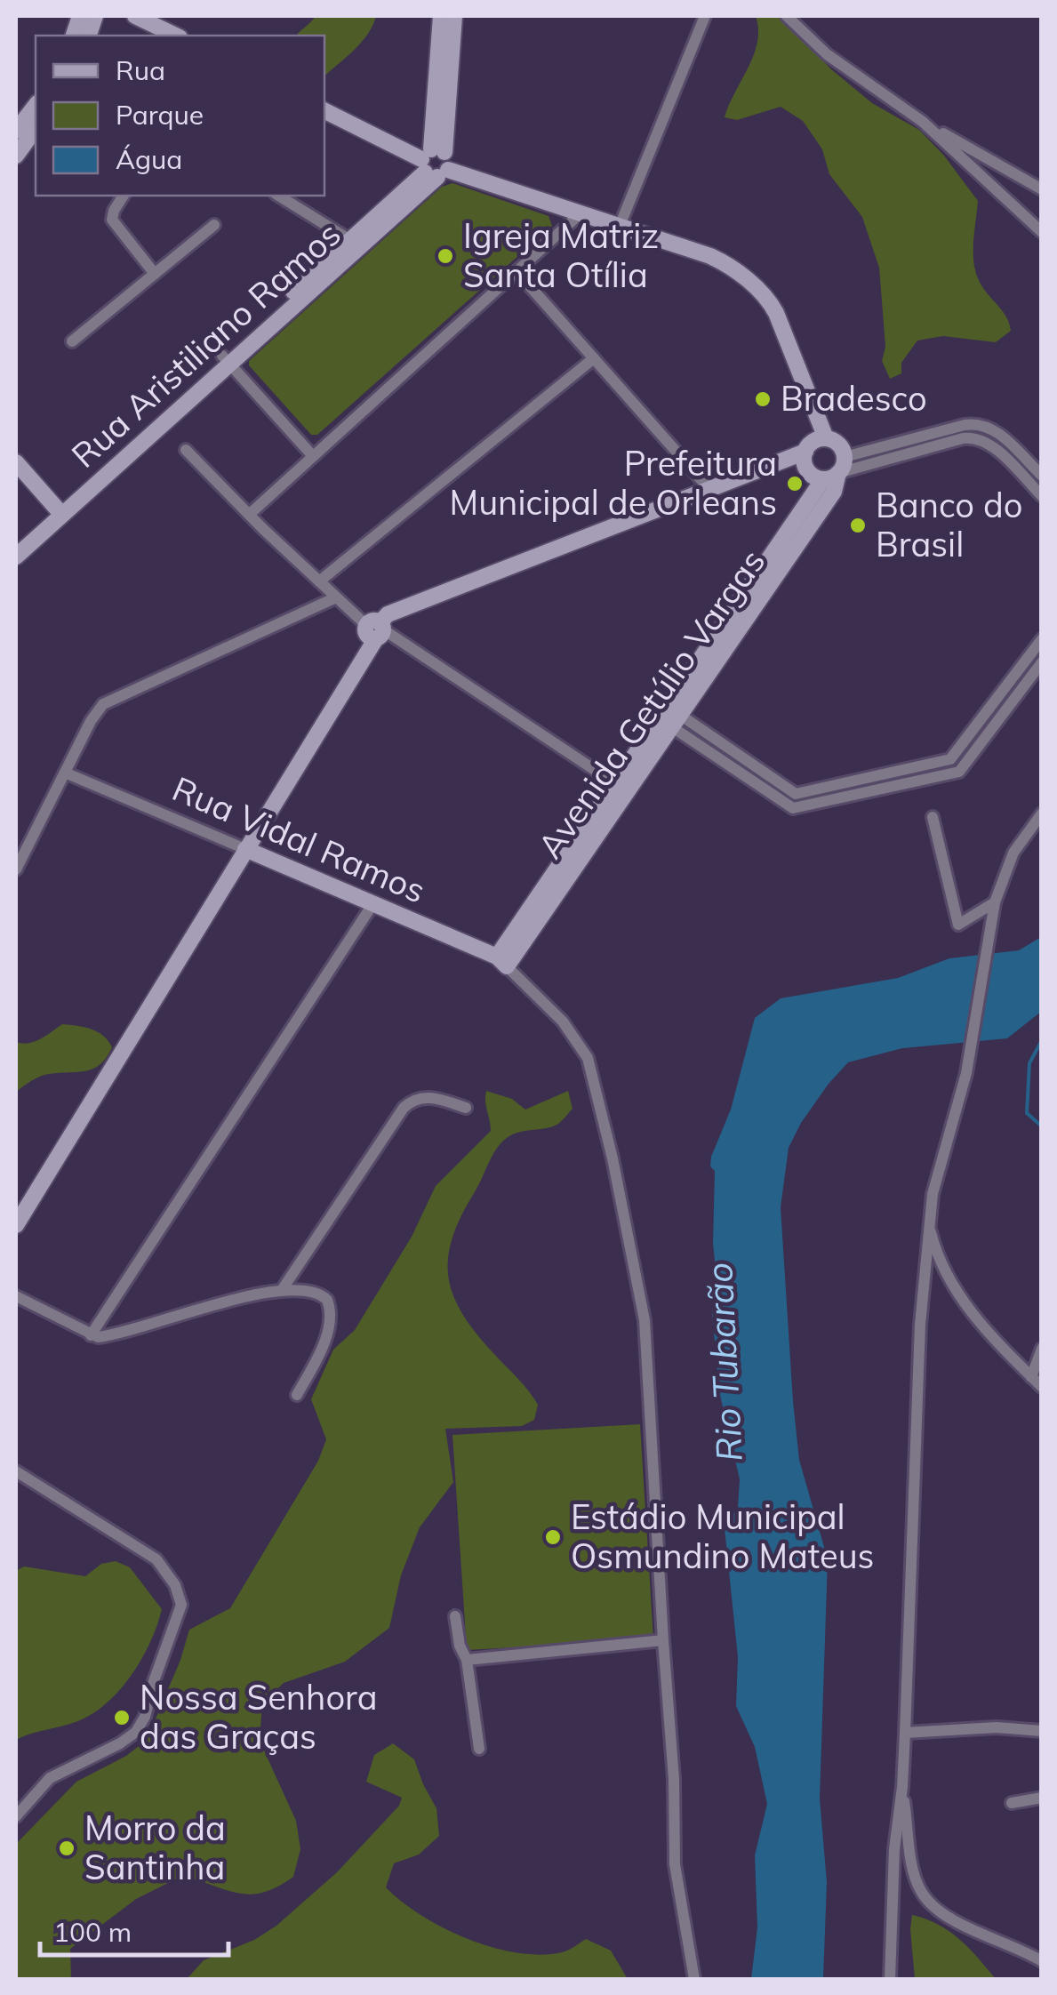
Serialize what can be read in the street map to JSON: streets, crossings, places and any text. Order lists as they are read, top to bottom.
{
  "streets": {
    "street": ["Rua Aristiliano Ramos", "Avenida Getúlio Vargas", "Rua Vidal Ramos"]
  },
  "crossings": [
    ["Avenida Getúlio Vargas", "Rua Vidal Ramos"]
  ],
  "water": ["Rio Tubarão"],
  "places": [
    "Igreja Matriz Santa Otília",
    "Bradesco",
    "Prefeitura Municipal de Orleans",
    "Banco do Brasil",
    "Estádio Municipal Osmundino Mateus",
    "Nossa Senhora das Graças",
    "Morro da Santinha"
  ],
  "legend": ["Rua", "Parque", "Água"],
  "scale_bar": "100 m"
}
